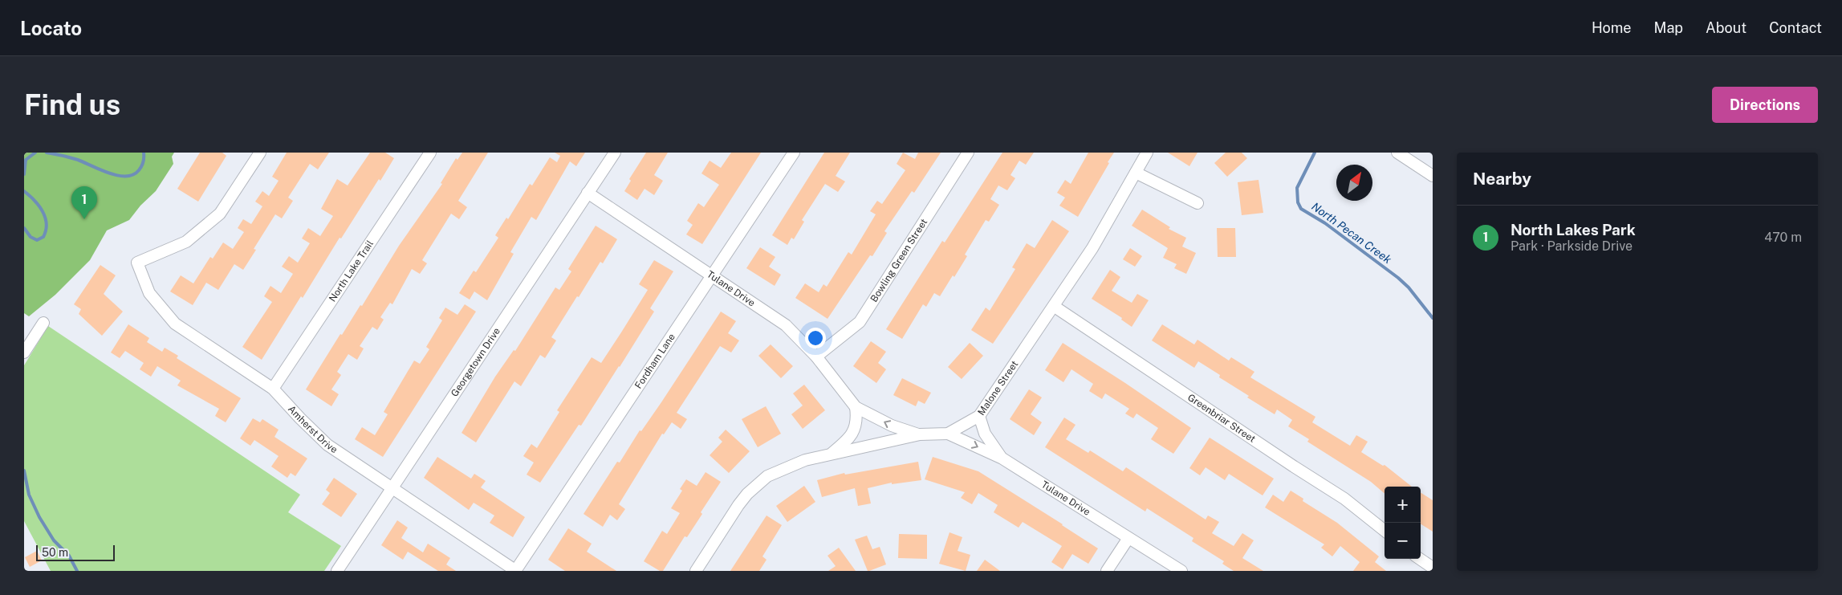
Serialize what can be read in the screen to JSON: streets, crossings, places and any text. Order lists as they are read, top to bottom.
{
  "streets": {
    "street": [
      "Bowling Green Street",
      "North Lake Trail",
      "Tulane Drive",
      "Georgetown Drive",
      "Fordham Lane",
      "Malone Street",
      "Greenbriar Street",
      "Amherst Drive"
    ]
  },
  "crossings": [
    ["Bowling Green Street", "Tulane Drive"],
    ["North Lake Trail", "Amherst Drive"],
    ["Tulane Drive", "Georgetown Drive"],
    ["Tulane Drive", "Fordham Lane"],
    ["Tulane Drive", "Malone Street"],
    ["Georgetown Drive", "Amherst Drive"],
    ["Fordham Lane", "Amherst Drive"],
    ["Malone Street", "Greenbriar Street"]
  ],
  "water": ["North Pecan Creek"],
  "scale_bar": "50 m",
  "north": "top right",
  "page": {
    "header": "Locato",
    "nav": [
      "Home",
      "Map",
      "About",
      "Contact"
    ],
    "buttons": "Directions",
    "title": "Find us",
    "heading": "Nearby",
    "pins": "1",
    "list": [
      {
        "mark": "1",
        "name": "North Lakes Park",
        "note": "Park · Parkside Drive",
        "value": "470 m"
      }
    ],
    "map_buttons": ["+", "−"],
    "scale": "50 m"
  }
}
